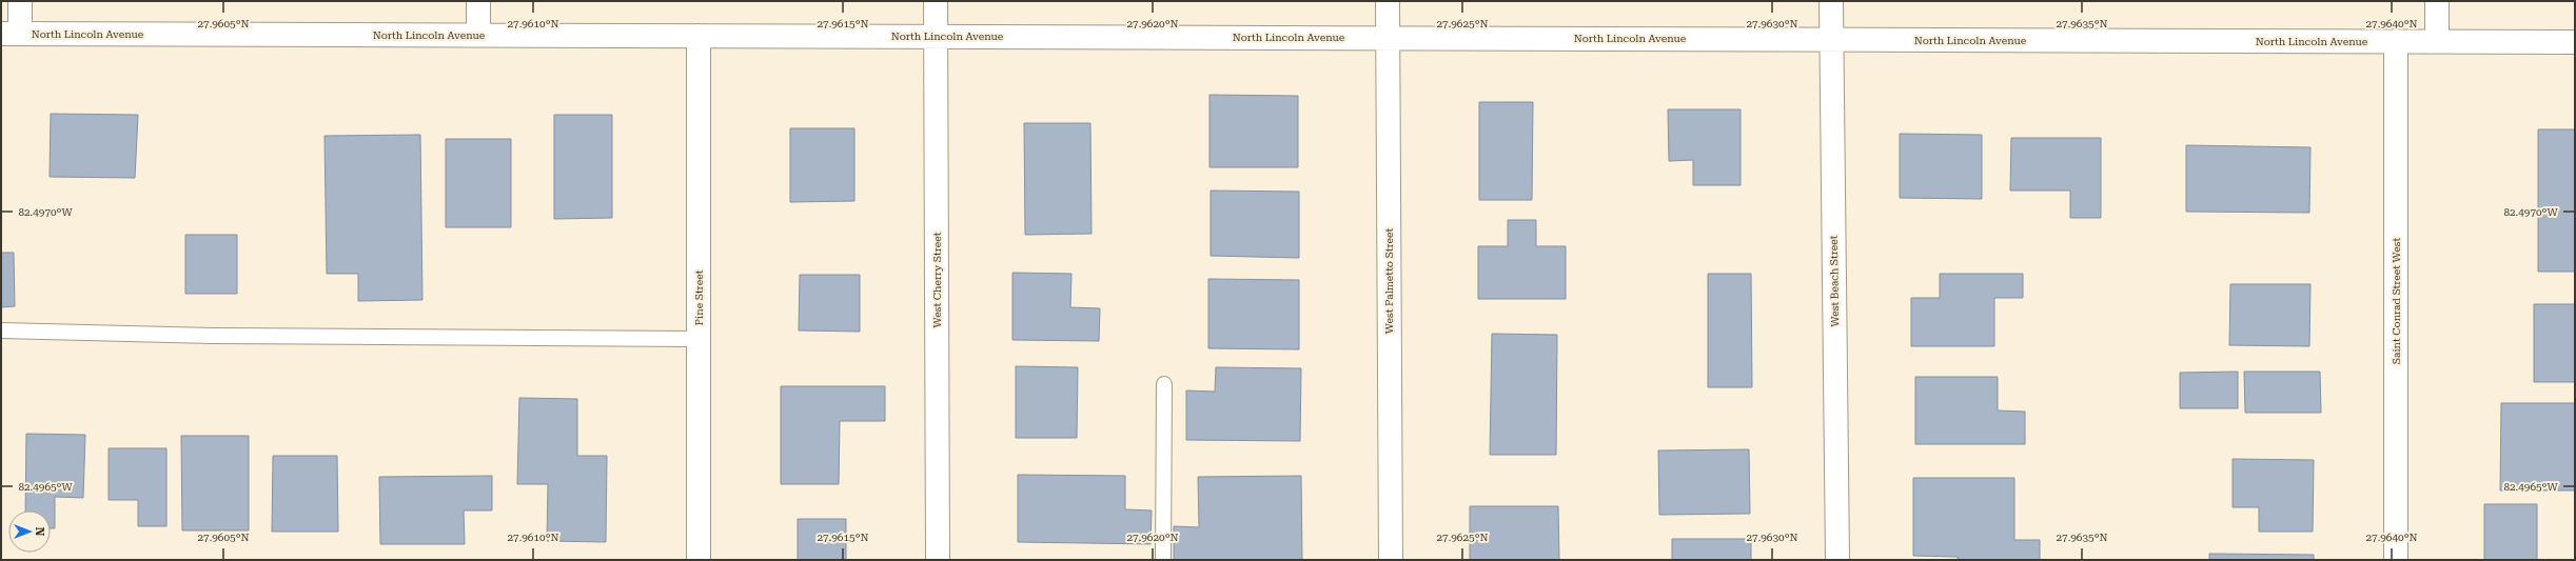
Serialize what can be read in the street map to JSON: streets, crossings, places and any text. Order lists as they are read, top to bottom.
{
  "streets": {
    "street": [
      "North Lincoln Avenue",
      "West Cherry Street",
      "West Palmetto Street",
      "West Beach Street",
      "Pine Street",
      "Saint Conrad Street West"
    ]
  },
  "crossings": [
    ["North Lincoln Avenue", "West Cherry Street"],
    ["North Lincoln Avenue", "West Palmetto Street"],
    ["North Lincoln Avenue", "West Beach Street"],
    ["North Lincoln Avenue", "Pine Street"],
    ["North Lincoln Avenue", "Saint Conrad Street West"]
  ],
  "north": "right",
  "coordinates": [
    "27.9605°N",
    "27.9610°N",
    "27.9615°N",
    "27.9620°N",
    "27.9625°N",
    "27.9630°N",
    "27.9635°N",
    "27.9640°N",
    "82.4970°W",
    "82.4965°W"
  ]
}
